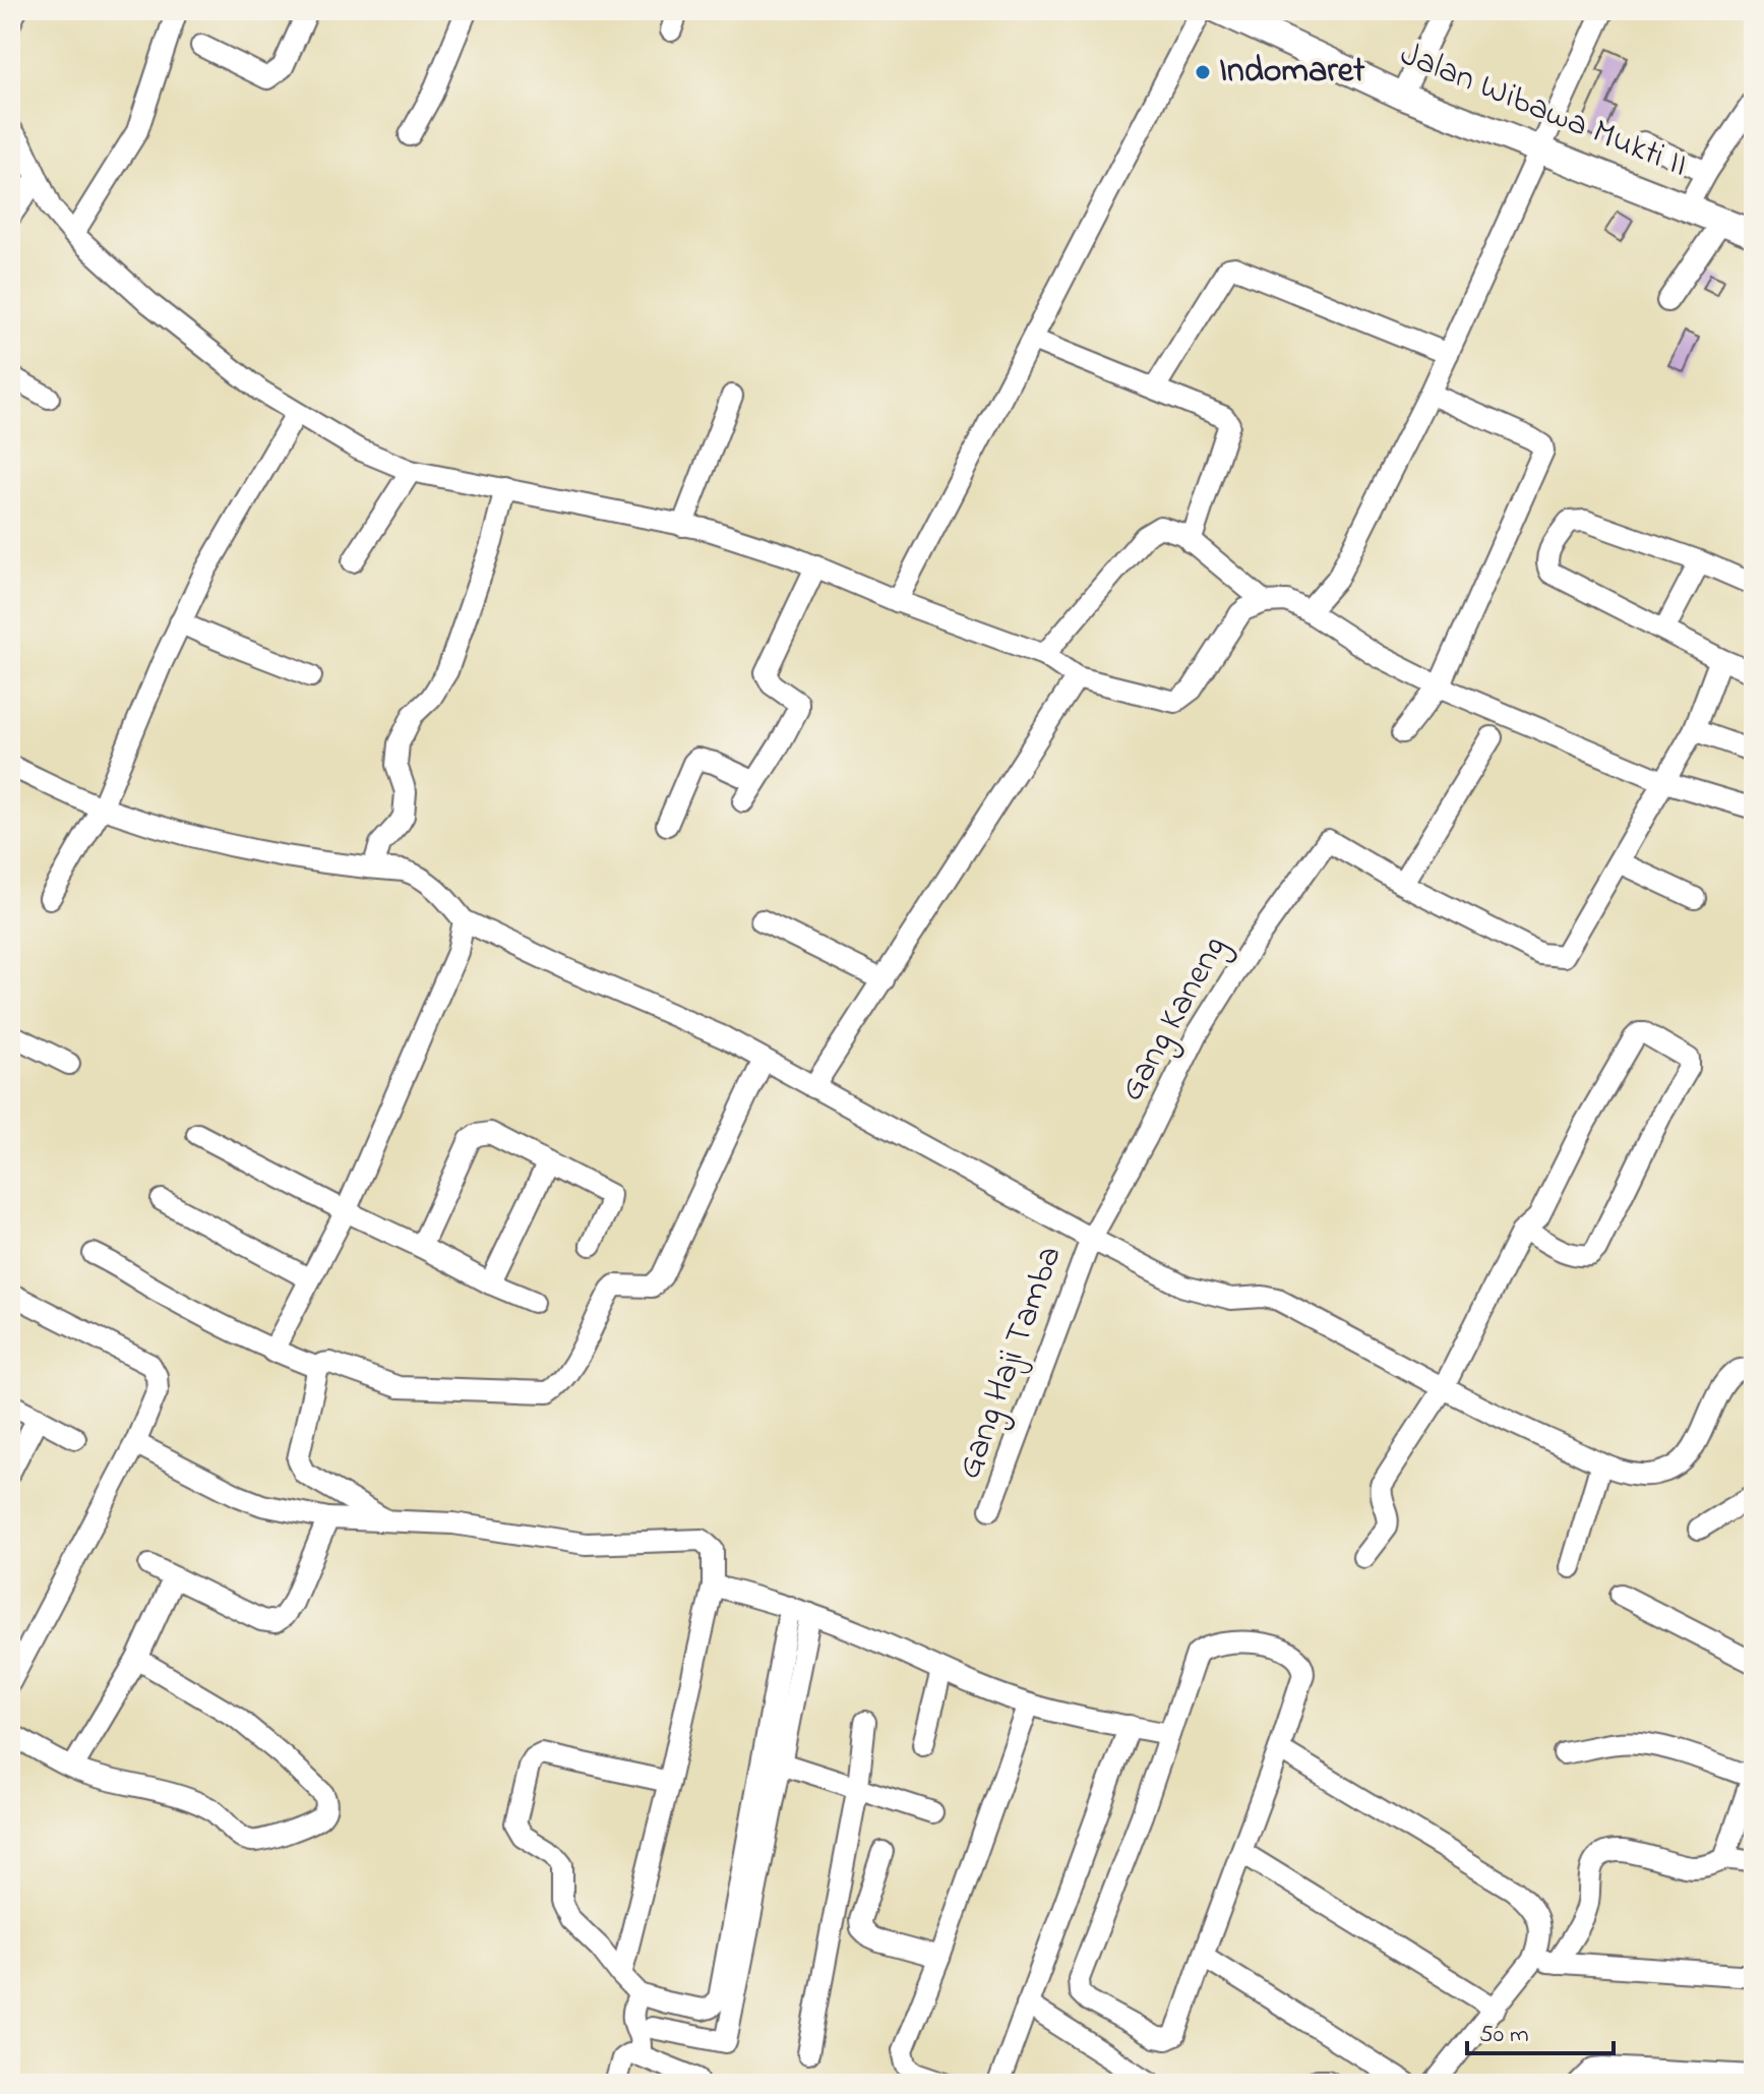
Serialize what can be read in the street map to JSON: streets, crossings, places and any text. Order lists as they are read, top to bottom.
{
  "streets": {
    "main road": ["Jalan Wibawa Mukti II"],
    "street": ["Gang Kaneng", "Gang Haji Tamba"]
  },
  "crossings": [
    ["Gang Kaneng", "Gang Haji Tamba"]
  ],
  "places": ["Indomaret"],
  "scale_bar": "50 m"
}
